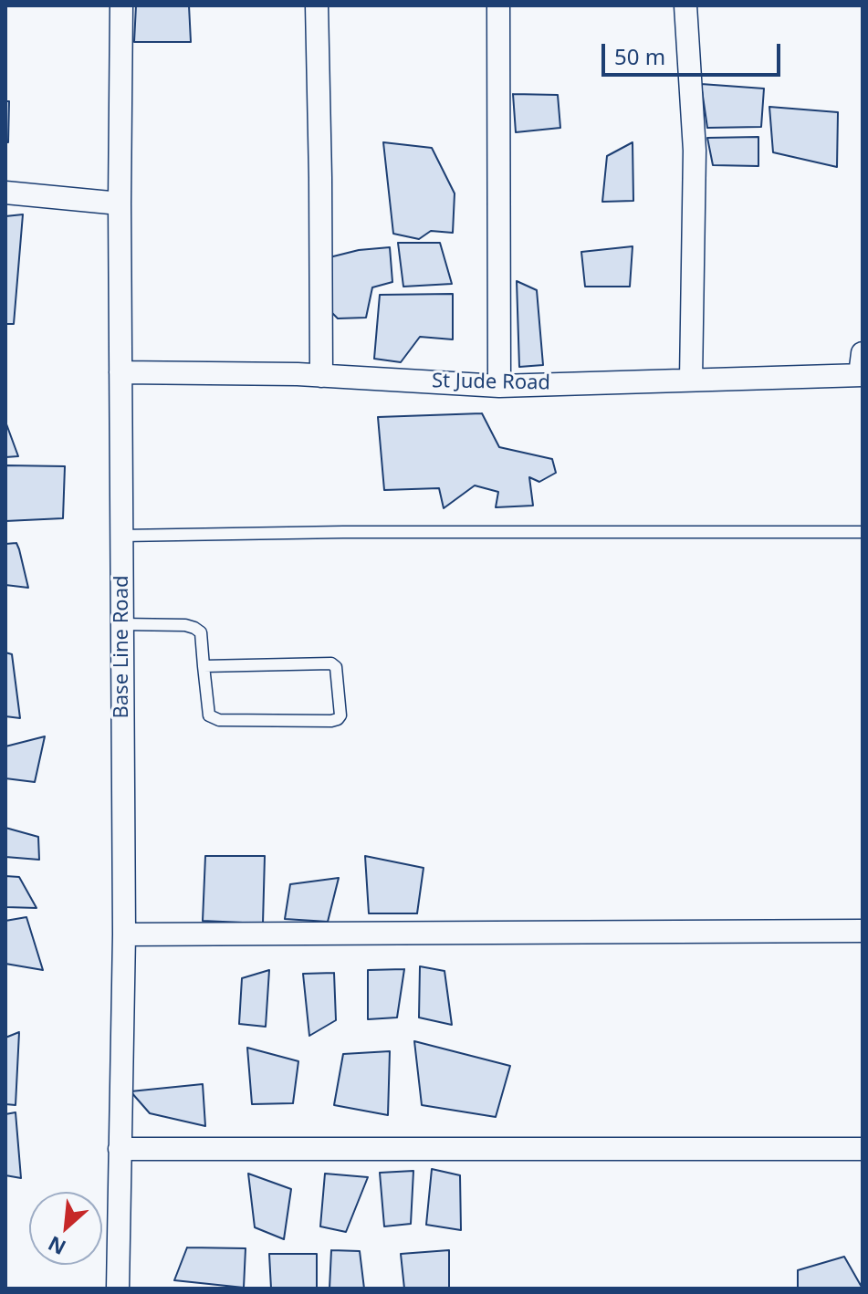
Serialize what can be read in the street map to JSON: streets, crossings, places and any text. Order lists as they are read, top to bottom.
{
  "streets": {
    "street": ["St Jude Road", "Base Line Road"]
  },
  "crossings": [
    ["St Jude Road", "Base Line Road"]
  ],
  "scale_bar": "50 m",
  "north": "bottom left"
}
